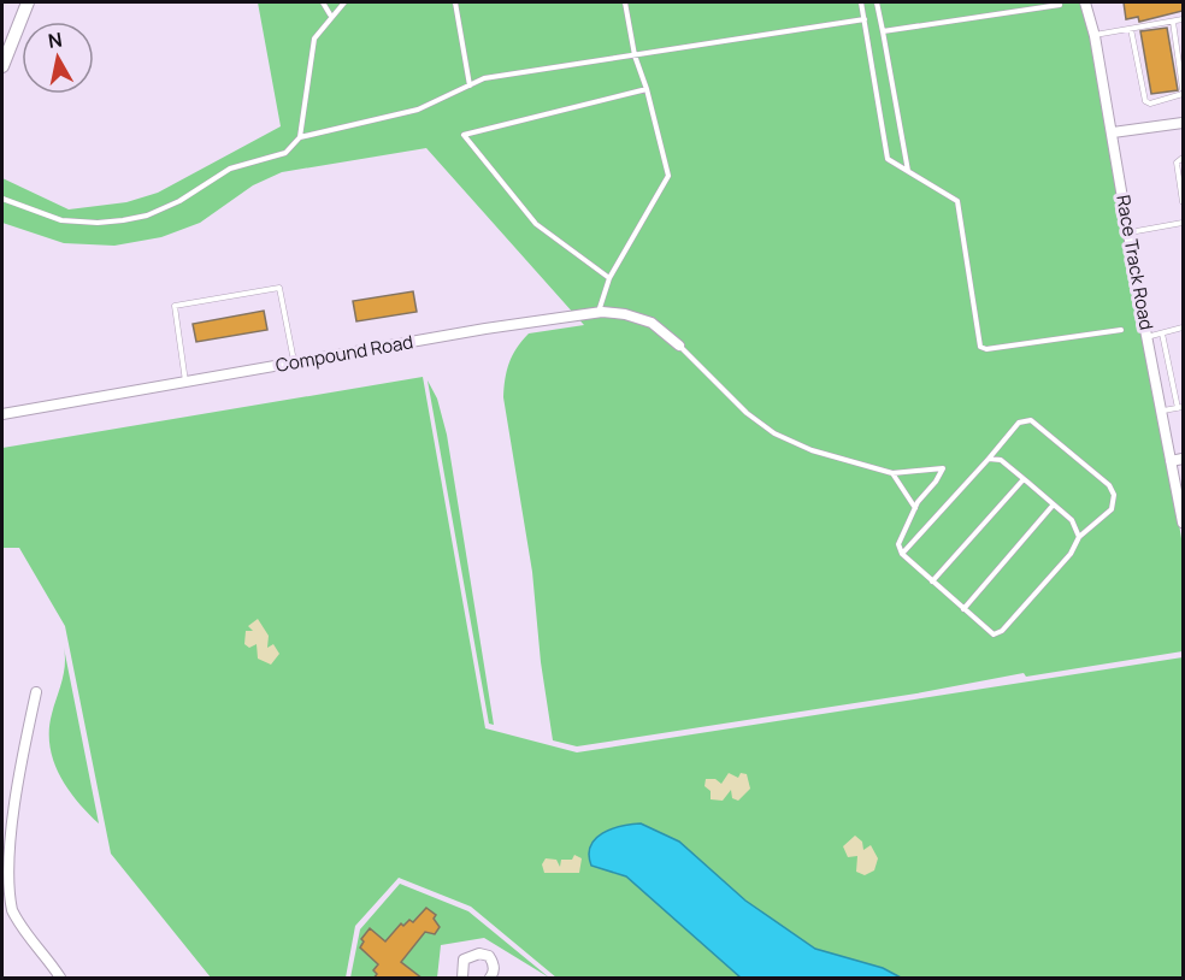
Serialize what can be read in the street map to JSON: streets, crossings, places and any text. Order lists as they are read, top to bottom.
{
  "streets": {
    "street": ["Race Track Road", "Compound Road"]
  },
  "north": "top"
}
